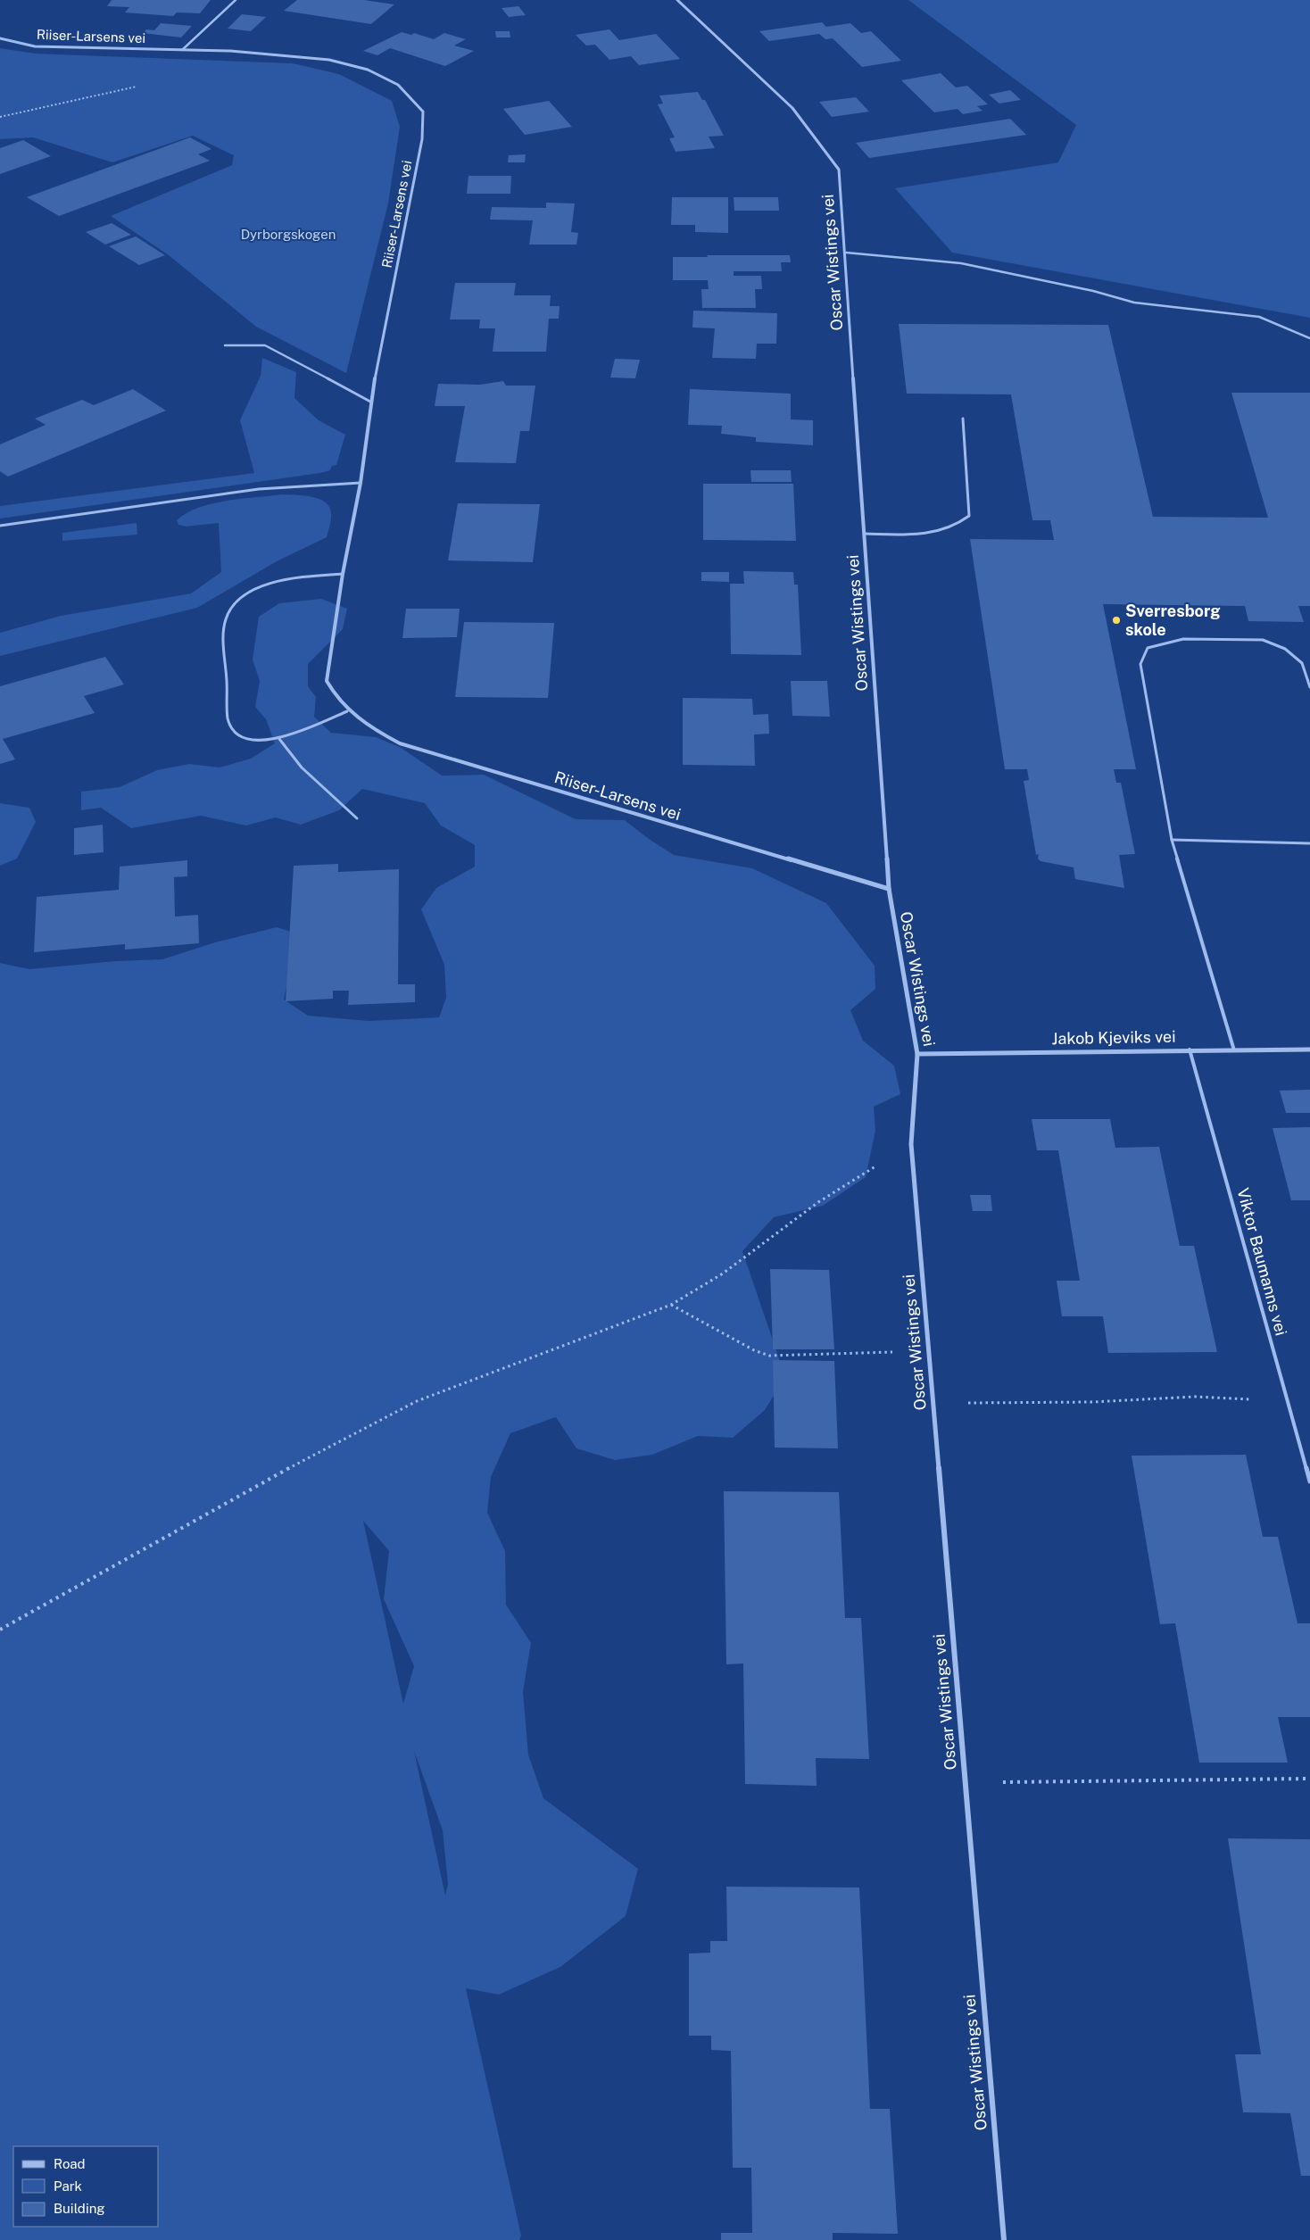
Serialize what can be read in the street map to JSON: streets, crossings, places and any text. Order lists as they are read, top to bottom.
{
  "streets": {
    "street": ["Riiser-Larsens vei", "Oscar Wistings vei", "Jakob Kjeviks vei"],
    "lane": ["Viktor Baumanns vei"]
  },
  "crossings": [
    ["Riiser-Larsens vei", "Oscar Wistings vei"],
    ["Oscar Wistings vei", "Jakob Kjeviks vei"],
    ["Jakob Kjeviks vei", "Viktor Baumanns vei"]
  ],
  "parks": ["Dyrborgskogen"],
  "places": ["Sverresborg skole"],
  "legend": ["Road", "Park", "Building"]
}
